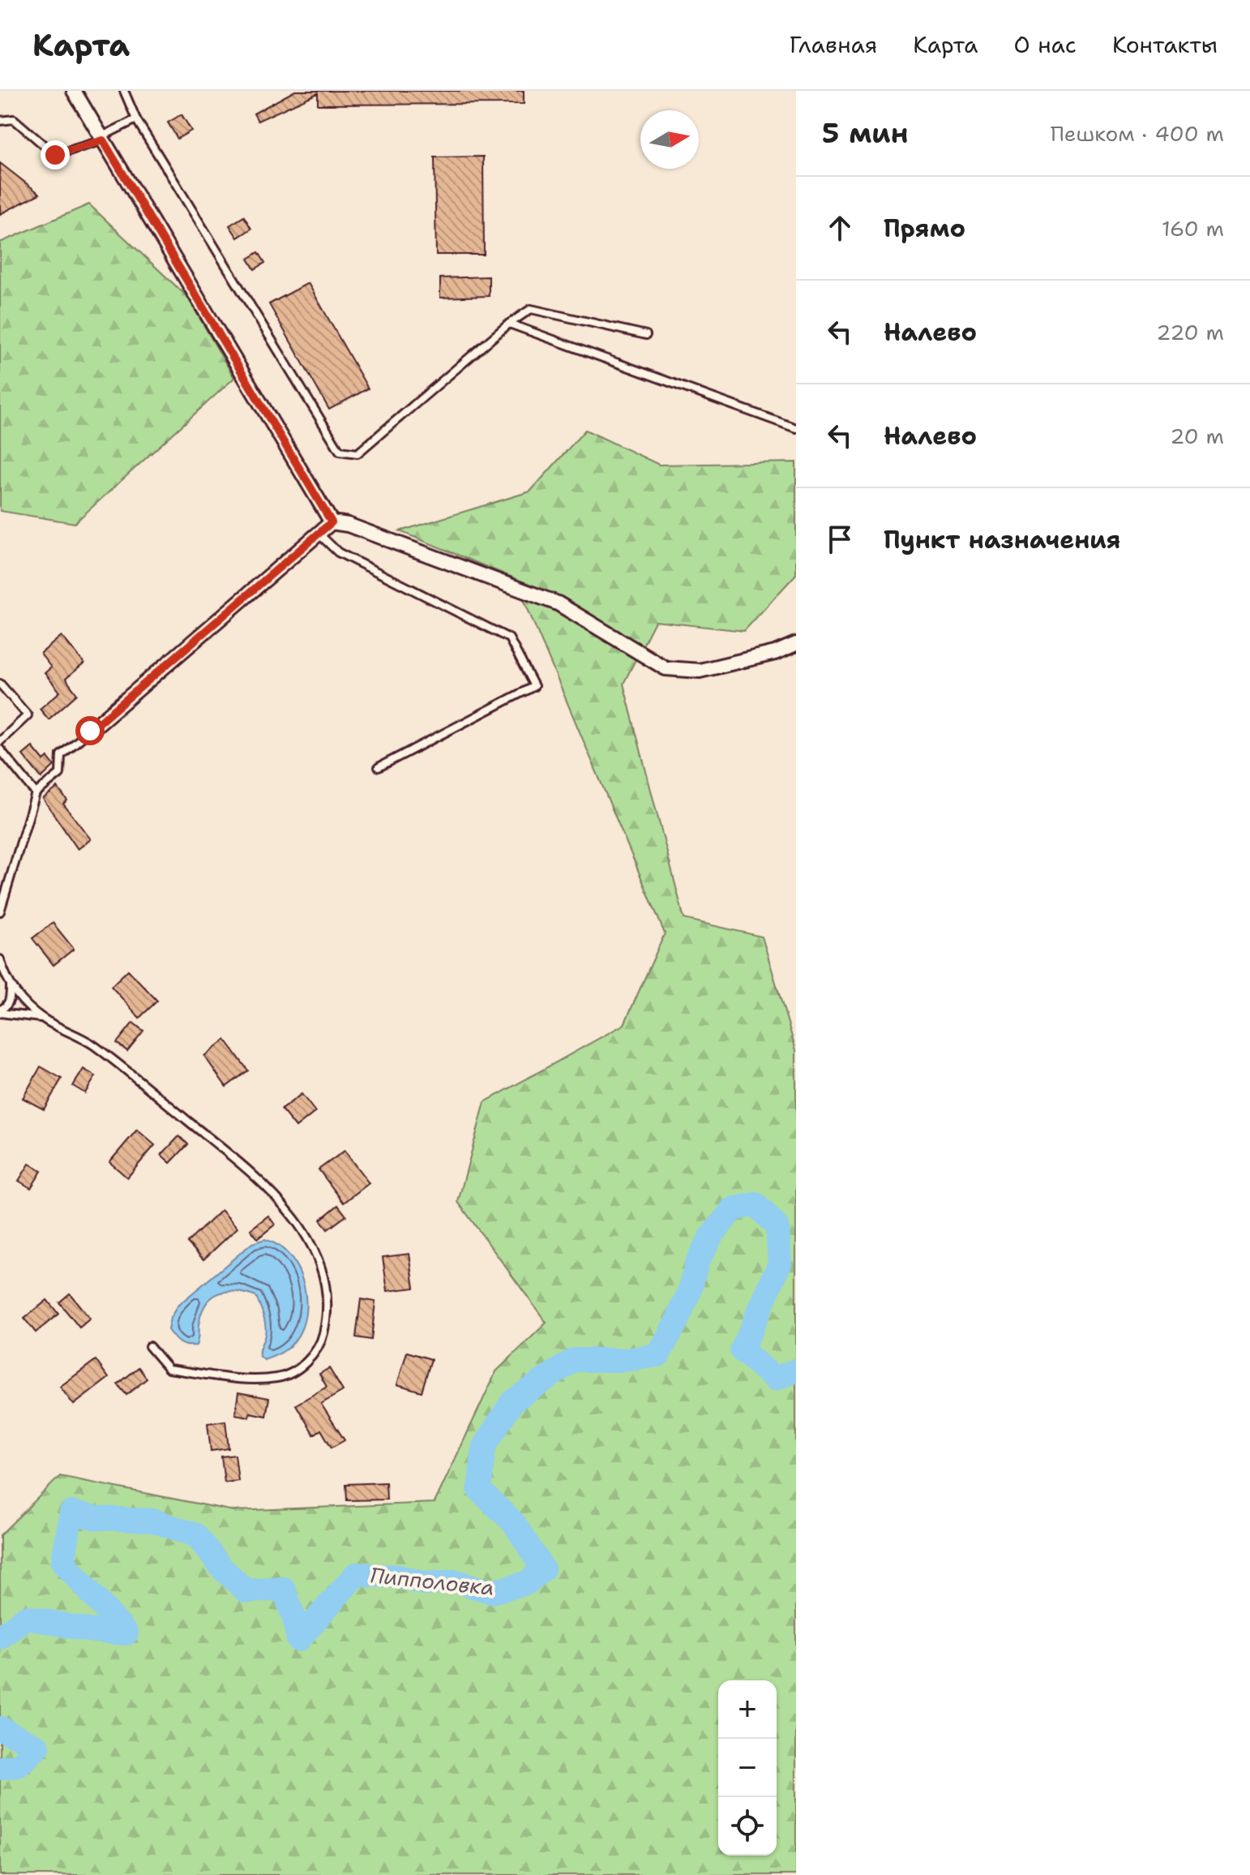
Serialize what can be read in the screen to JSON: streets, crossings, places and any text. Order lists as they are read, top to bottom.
{
  "water": ["Пипполовка"],
  "north": "right",
  "page": {
    "header": "Карта",
    "nav": [
      "Главная",
      "Карта",
      "О нас",
      "Контакты"
    ],
    "heading": ["5 мин", "Пешком · 400 m"],
    "list": [
      ["Прямо", "160 m"],
      ["Налево", "220 m"],
      ["Налево", "20 m"],
      "Пункт назначения"
    ],
    "map_buttons": ["+", "−"]
  }
}
